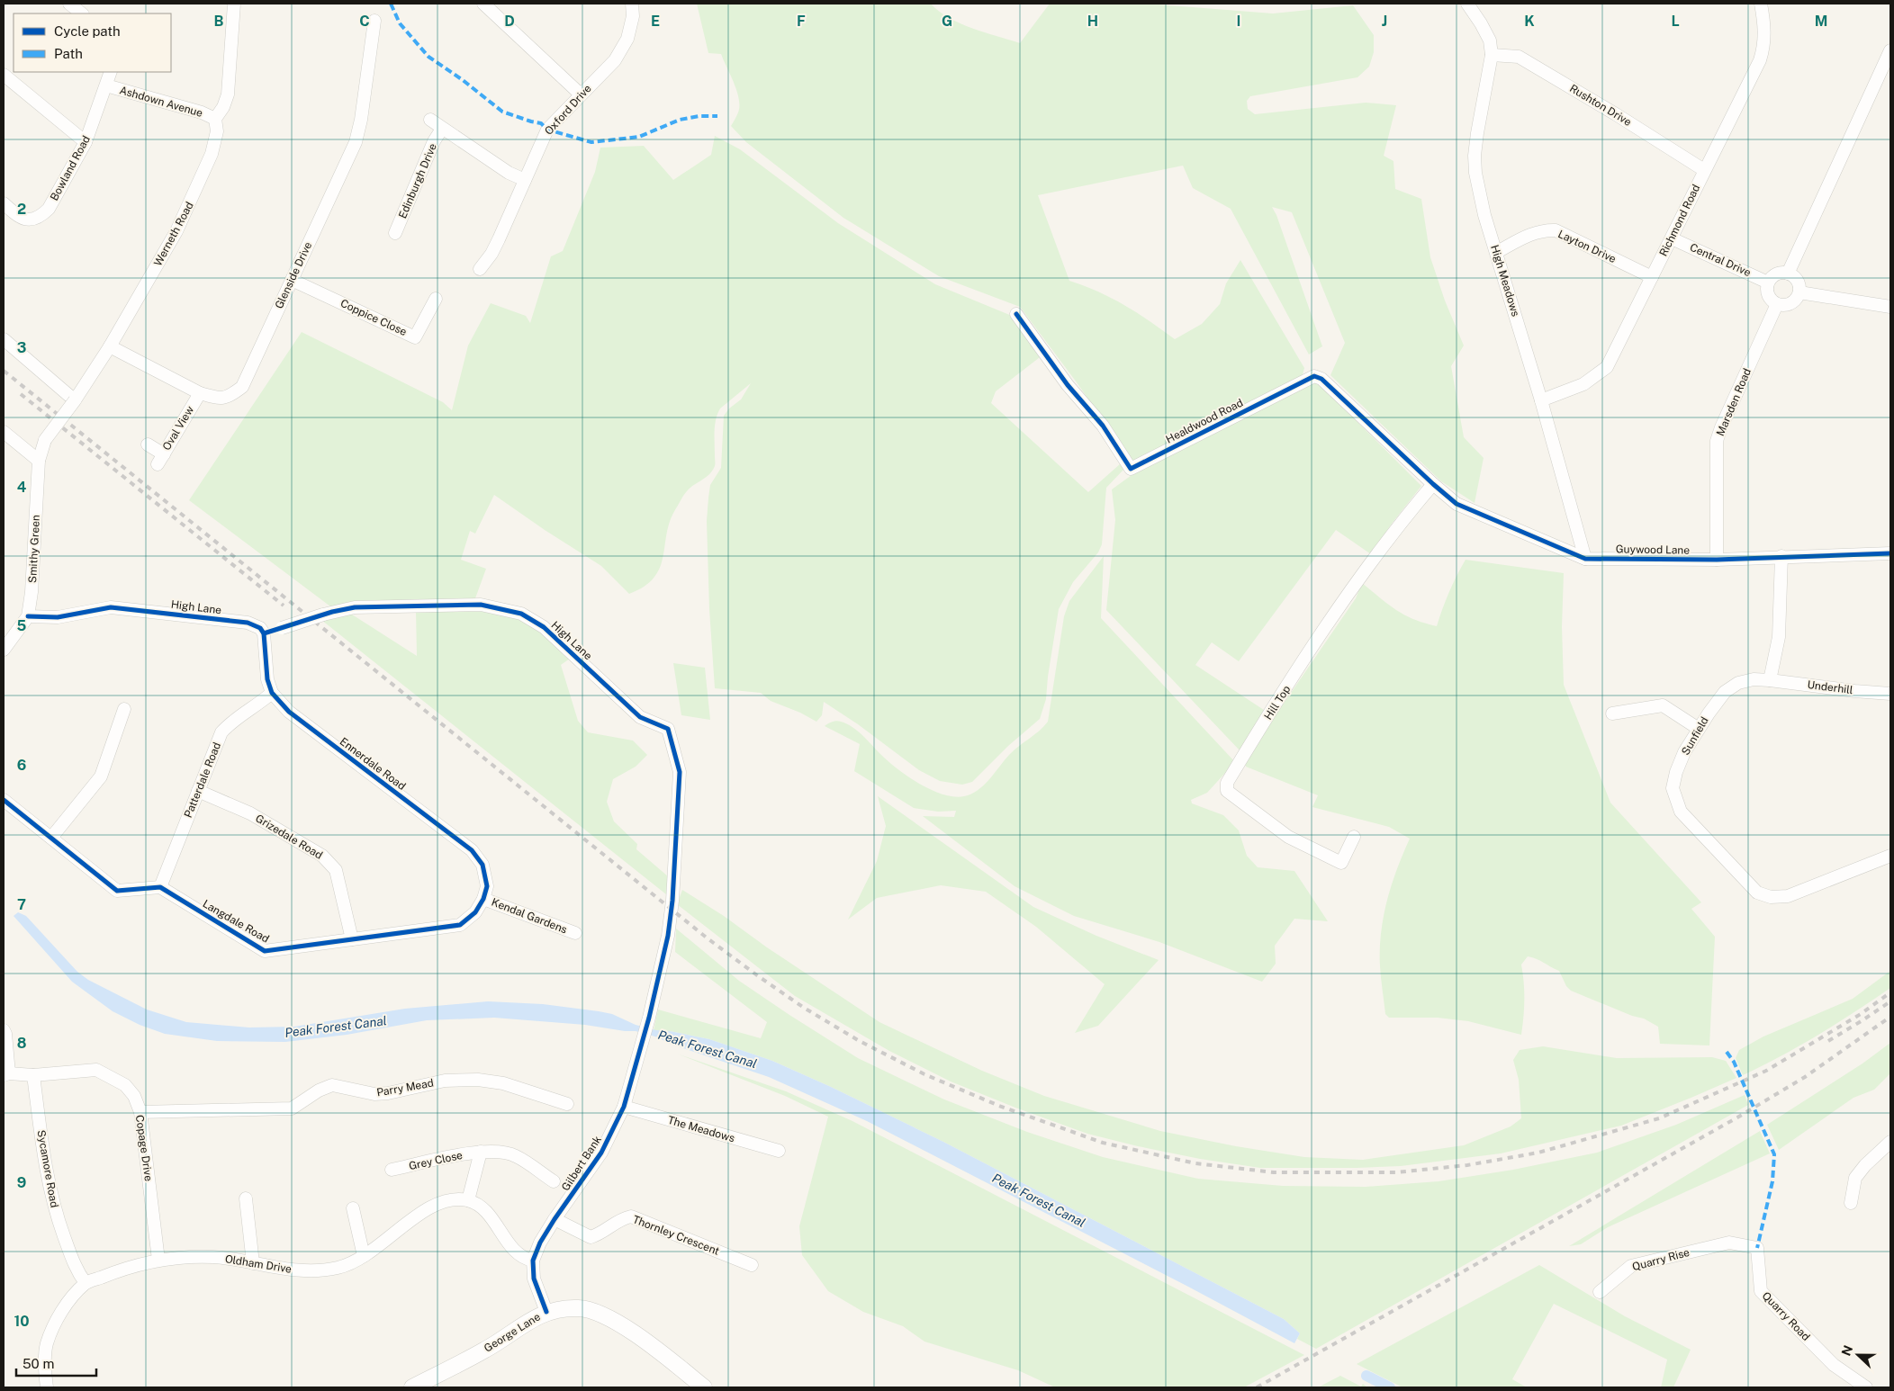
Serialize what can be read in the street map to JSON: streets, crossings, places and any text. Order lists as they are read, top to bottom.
{
  "streets": {
    "main road": ["George Lane"],
    "street": [
      "Ashdown Avenue",
      "Rushton Drive",
      "Oxford Drive",
      "Bowland Road",
      "Edinburgh Drive",
      "Richmond Road",
      "Werneth Road",
      "Layton Drive",
      "Central Drive",
      "Glenside Drive",
      "High Meadows",
      "Coppice Close",
      "Marsden Road",
      "Healdwood Road",
      "Oval View",
      "Smithy Green",
      "Guywood Lane",
      "High Lane",
      "Underhill",
      "Hill Top",
      "Sunfield",
      "Ennerdale Road",
      "Patterdale Road",
      "Grizedale Road",
      "Kendal Gardens",
      "Langdale Road",
      "Parry Mead",
      "The Meadows",
      "Copage Drive",
      "Grey Close",
      "Gilbert Bank",
      "Sycamore Road",
      "Thornley Crescent",
      "Quarry Rise",
      "Oldham Drive",
      "Quarry Road"
    ]
  },
  "crossings": [
    ["Ashdown Avenue", "Bowland Road"],
    ["Ashdown Avenue", "Werneth Road"],
    ["Rushton Drive", "Richmond Road"],
    ["Rushton Drive", "High Meadows"],
    ["Oxford Drive", "Edinburgh Drive"],
    ["Richmond Road", "Layton Drive"],
    ["Richmond Road", "Central Drive"],
    ["Richmond Road", "High Meadows"],
    ["Werneth Road", "Glenside Drive"],
    ["Werneth Road", "Smithy Green"],
    ["Layton Drive", "High Meadows"],
    ["Central Drive", "Marsden Road"],
    ["Glenside Drive", "Coppice Close"],
    ["Glenside Drive", "Oval View"],
    ["High Meadows", "Guywood Lane"],
    ["Marsden Road", "Guywood Lane"],
    ["Healdwood Road", "Guywood Lane"],
    ["Healdwood Road", "Hill Top"],
    ["Smithy Green", "High Lane"],
    ["Guywood Lane", "Hill Top"],
    ["High Lane", "Ennerdale Road"],
    ["High Lane", "Gilbert Bank"],
    ["Underhill", "Sunfield"],
    ["Ennerdale Road", "Patterdale Road"],
    ["Ennerdale Road", "Kendal Gardens"],
    ["Ennerdale Road", "Langdale Road"],
    ["Patterdale Road", "Grizedale Road"],
    ["Patterdale Road", "Langdale Road"],
    ["Grizedale Road", "Langdale Road"],
    ["Kendal Gardens", "Langdale Road"],
    ["Parry Mead", "Copage Drive"],
    ["The Meadows", "Gilbert Bank"],
    ["Copage Drive", "Sycamore Road"],
    ["Copage Drive", "Oldham Drive"],
    ["Grey Close", "Oldham Drive"],
    ["Gilbert Bank", "Thornley Crescent"],
    ["Gilbert Bank", "George Lane"],
    ["Sycamore Road", "Oldham Drive"],
    ["Quarry Rise", "Quarry Road"]
  ],
  "water": ["Peak Forest Canal"],
  "legend": ["Cycle path", "Path"],
  "scale_bar": "50 m",
  "north": "left",
  "grid": {
    "columns": [
      "B",
      "C",
      "D",
      "E",
      "F",
      "G",
      "H",
      "I",
      "J",
      "K",
      "L",
      "M"
    ],
    "rows": [
      "2",
      "3",
      "4",
      "5",
      "6",
      "7",
      "8",
      "9",
      "10"
    ]
  }
}
